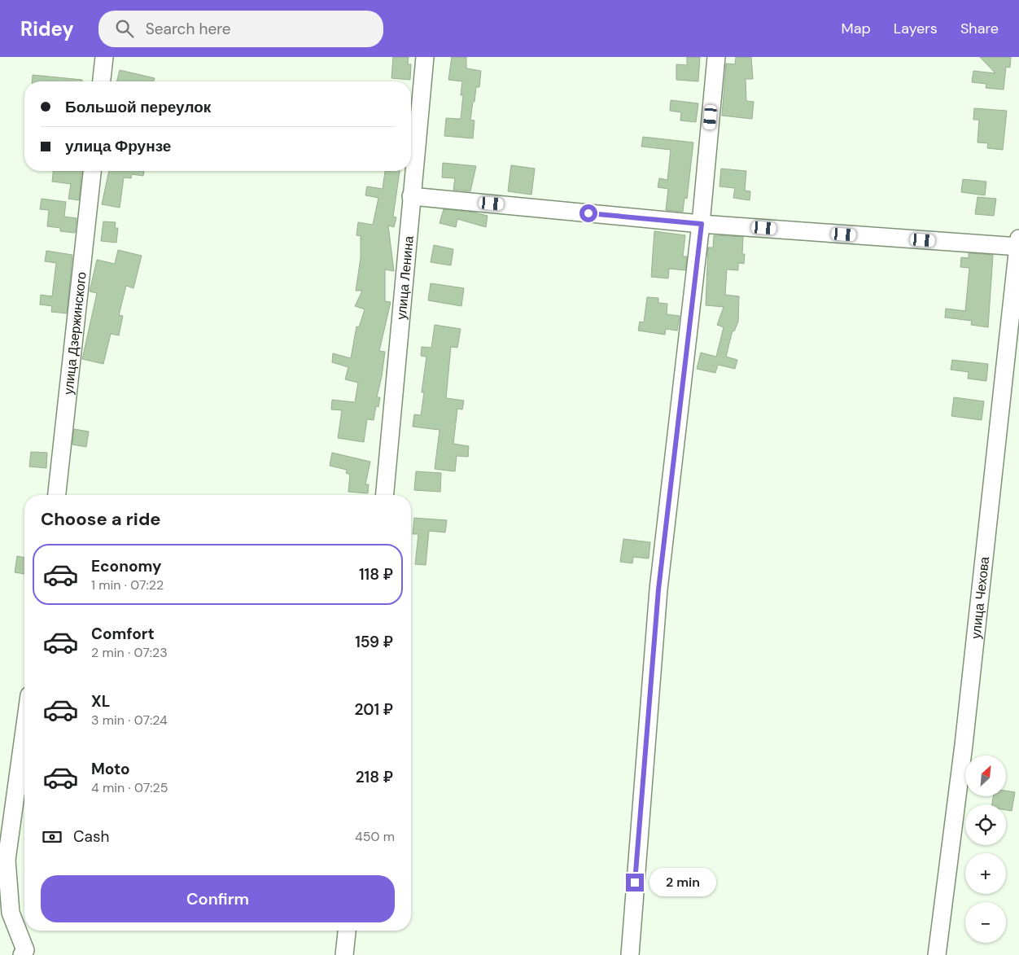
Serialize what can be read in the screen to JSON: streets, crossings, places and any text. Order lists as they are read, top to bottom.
{
  "streets": {
    "street": ["улица Ленина", "улица Дзержинского", "улица Чехова"]
  },
  "north": "top right",
  "page": {
    "header": "Ridey",
    "search": "Search here",
    "nav": ["Map", "Layers", "Share"],
    "banner": ["Большой переулок", "улица Фрунзе"],
    "heading": "Choose a ride",
    "list": [
      {
        "name": "Economy",
        "note": "1 min · 07:22",
        "value": "118 ₽"
      },
      {
        "name": "Comfort",
        "note": "2 min · 07:23",
        "value": "159 ₽"
      },
      {
        "name": "XL",
        "note": "3 min · 07:24",
        "value": "201 ₽"
      },
      {
        "name": "Moto",
        "note": "4 min · 07:25",
        "value": "218 ₽"
      }
    ],
    "map_buttons": ["+", "−"],
    "pay": ["Cash", "450 m"],
    "buttons": "Confirm",
    "bubble": "2 min"
  }
}
